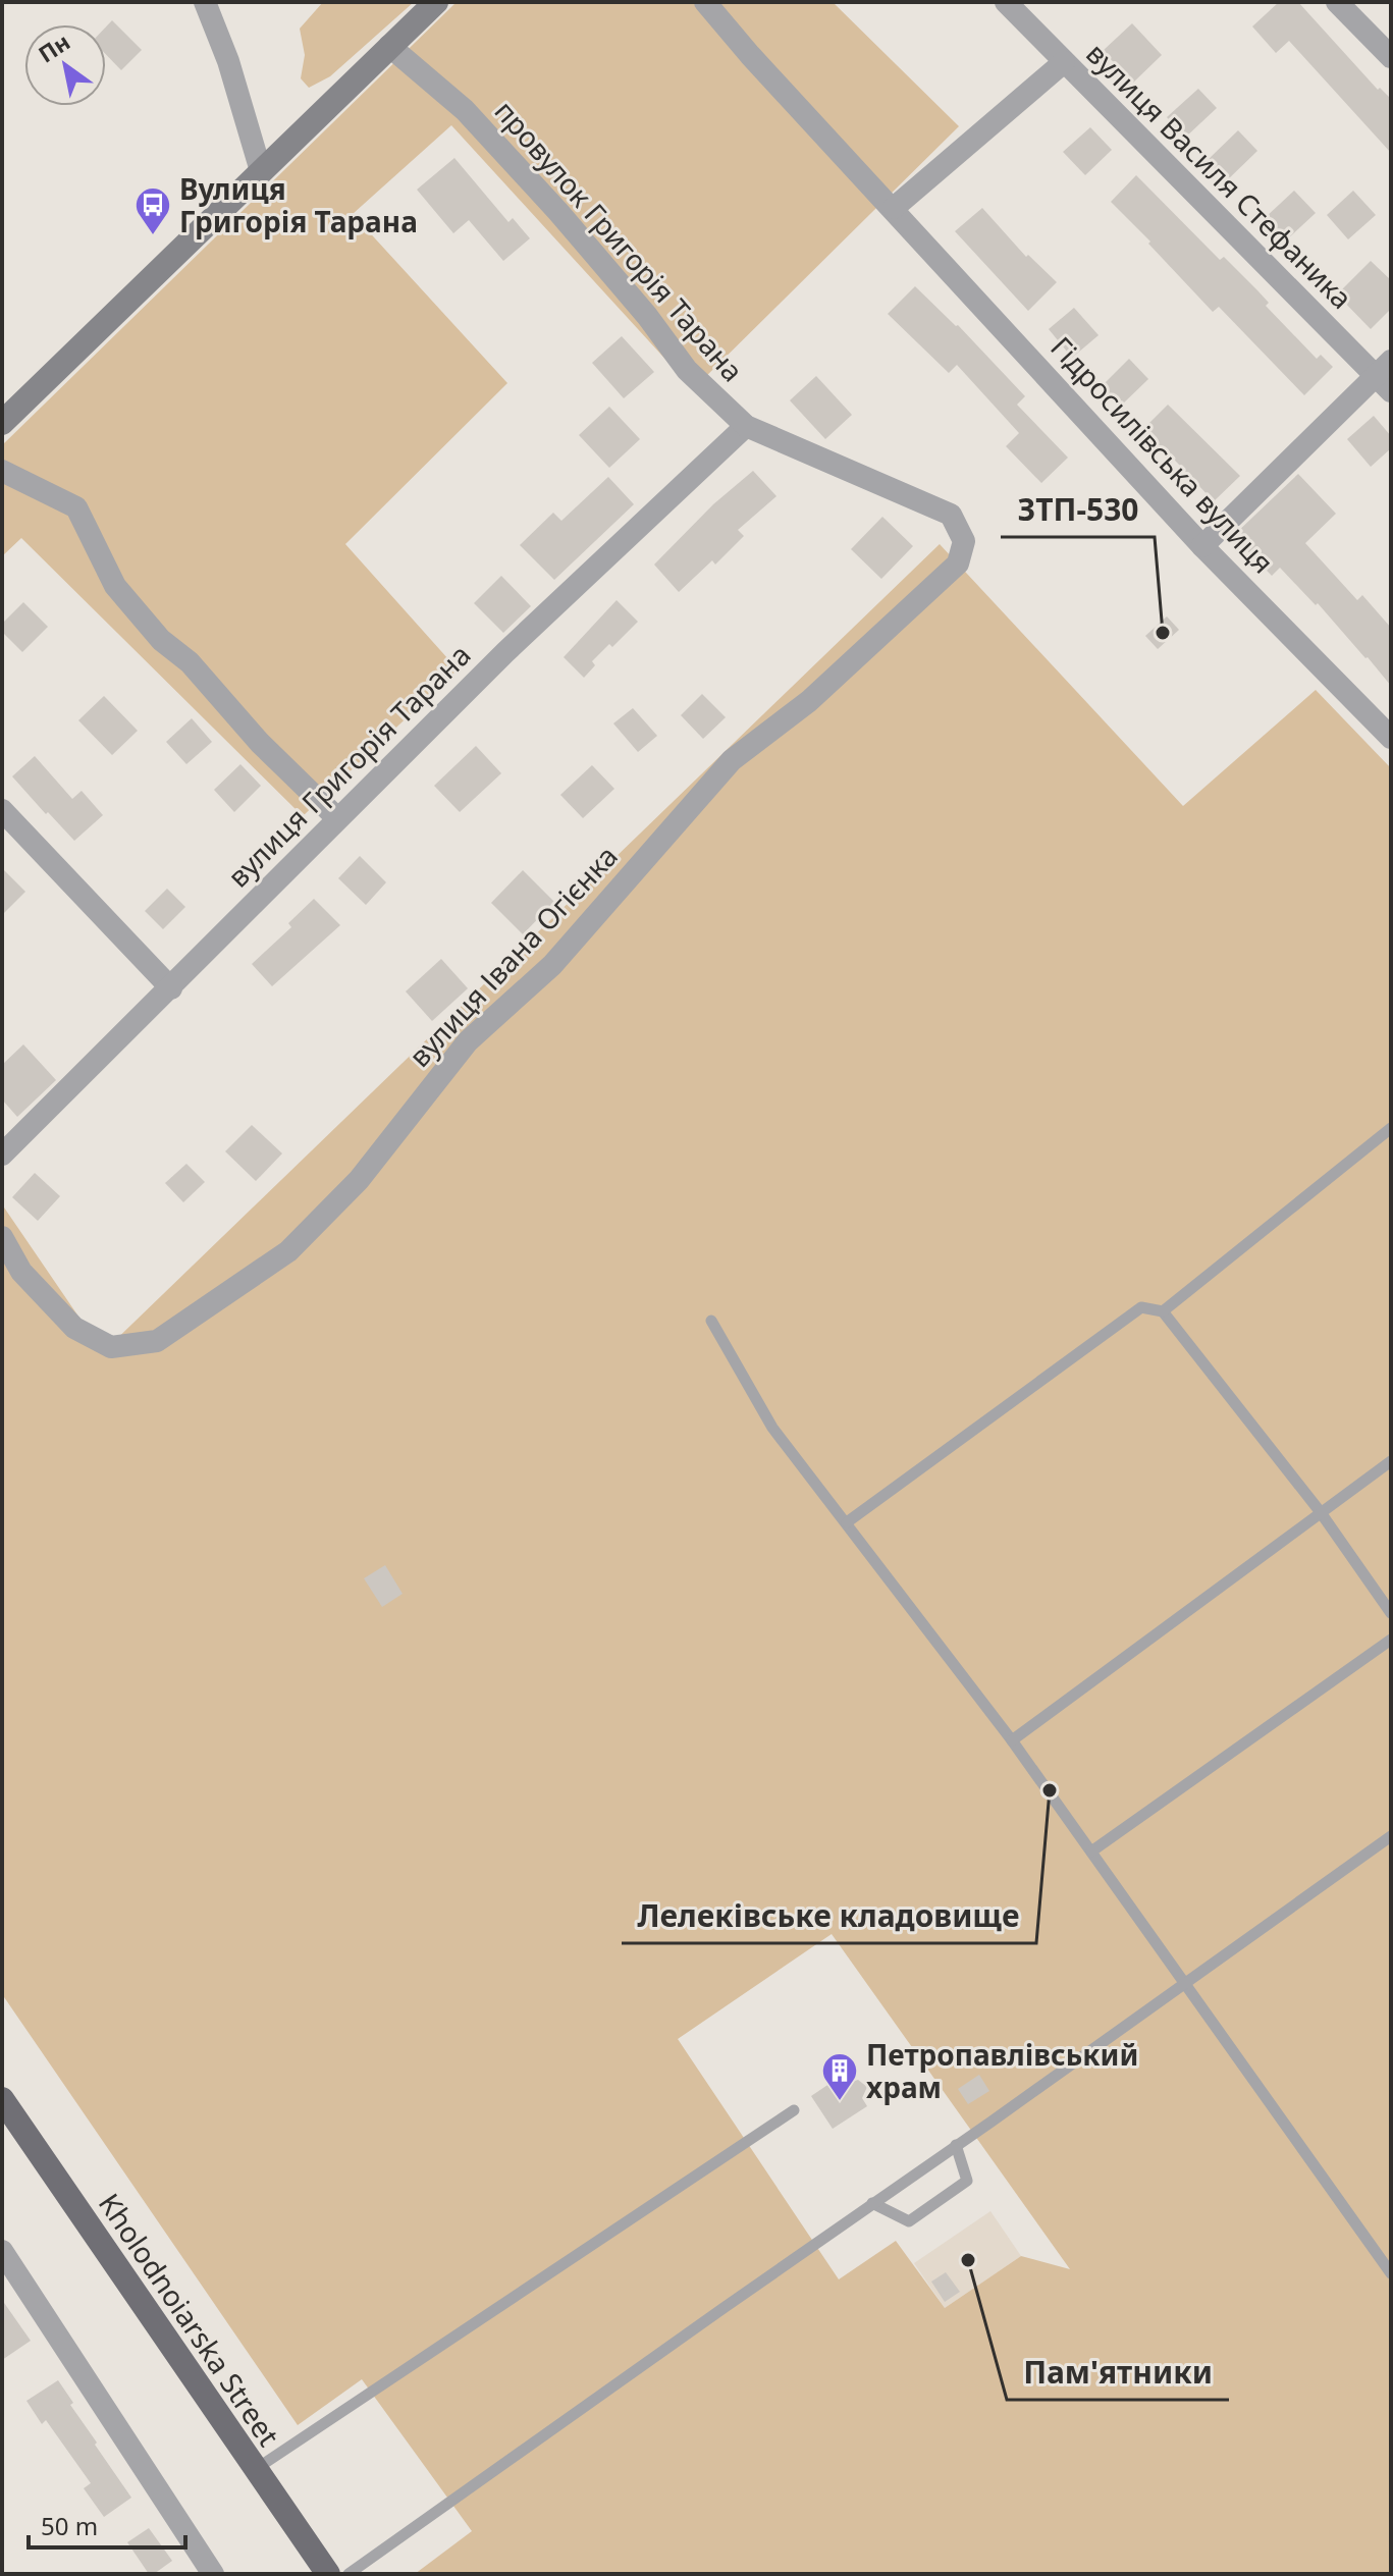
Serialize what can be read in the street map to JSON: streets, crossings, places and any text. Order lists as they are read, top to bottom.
{
  "streets": {
    "main road": ["Kholodnoiarska Street"],
    "street": [
      "вулиця Василя Стефаника",
      "провулок Григорія Тарана",
      "Гідросилівська вулиця",
      "вулиця Григорія Тарана",
      "вулиця Івана Огієнка"
    ]
  },
  "crossings": [
    ["провулок Григорія Тарана", "вулиця Григорія Тарана"],
    ["провулок Григорія Тарана", "вулиця Івана Огієнка"]
  ],
  "places": {
    "bus stop": ["Вулиця Григорія Тарана"],
    "other": ["ЗТП-530", "Лелеківське кладовище", "Пам'ятники"],
    "building": ["Петропавлівський храм"]
  },
  "scale_bar": "50 m",
  "north": "top left"
}
